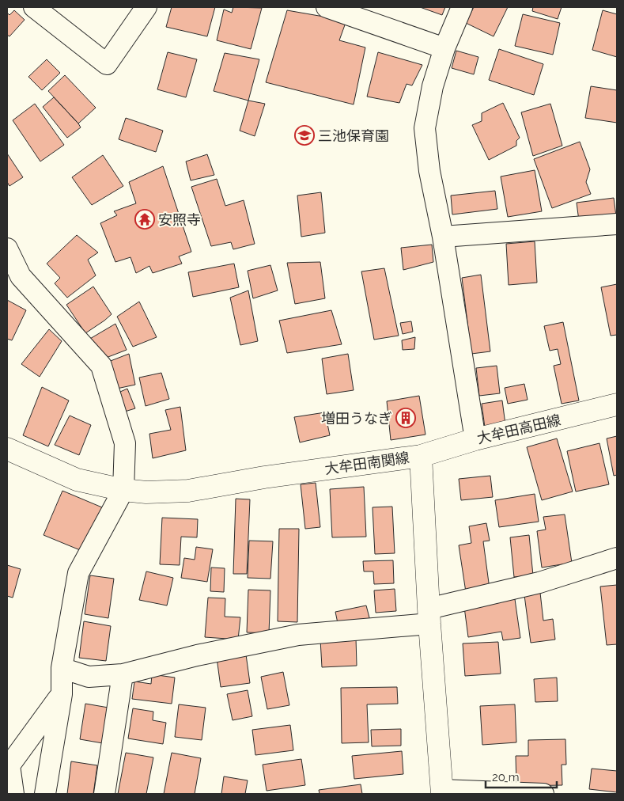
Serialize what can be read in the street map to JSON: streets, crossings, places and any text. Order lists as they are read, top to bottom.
{
  "streets": {
    "main road": ["大牟田高田線", "大牟田南関線"]
  },
  "crossings": [
    ["大牟田高田線", "大牟田南関線"]
  ],
  "places": {
    "school or university": ["三池保育園"],
    "temple": ["安照寺"],
    "building": ["増田うなぎ"]
  },
  "scale_bar": "20 m"
}
